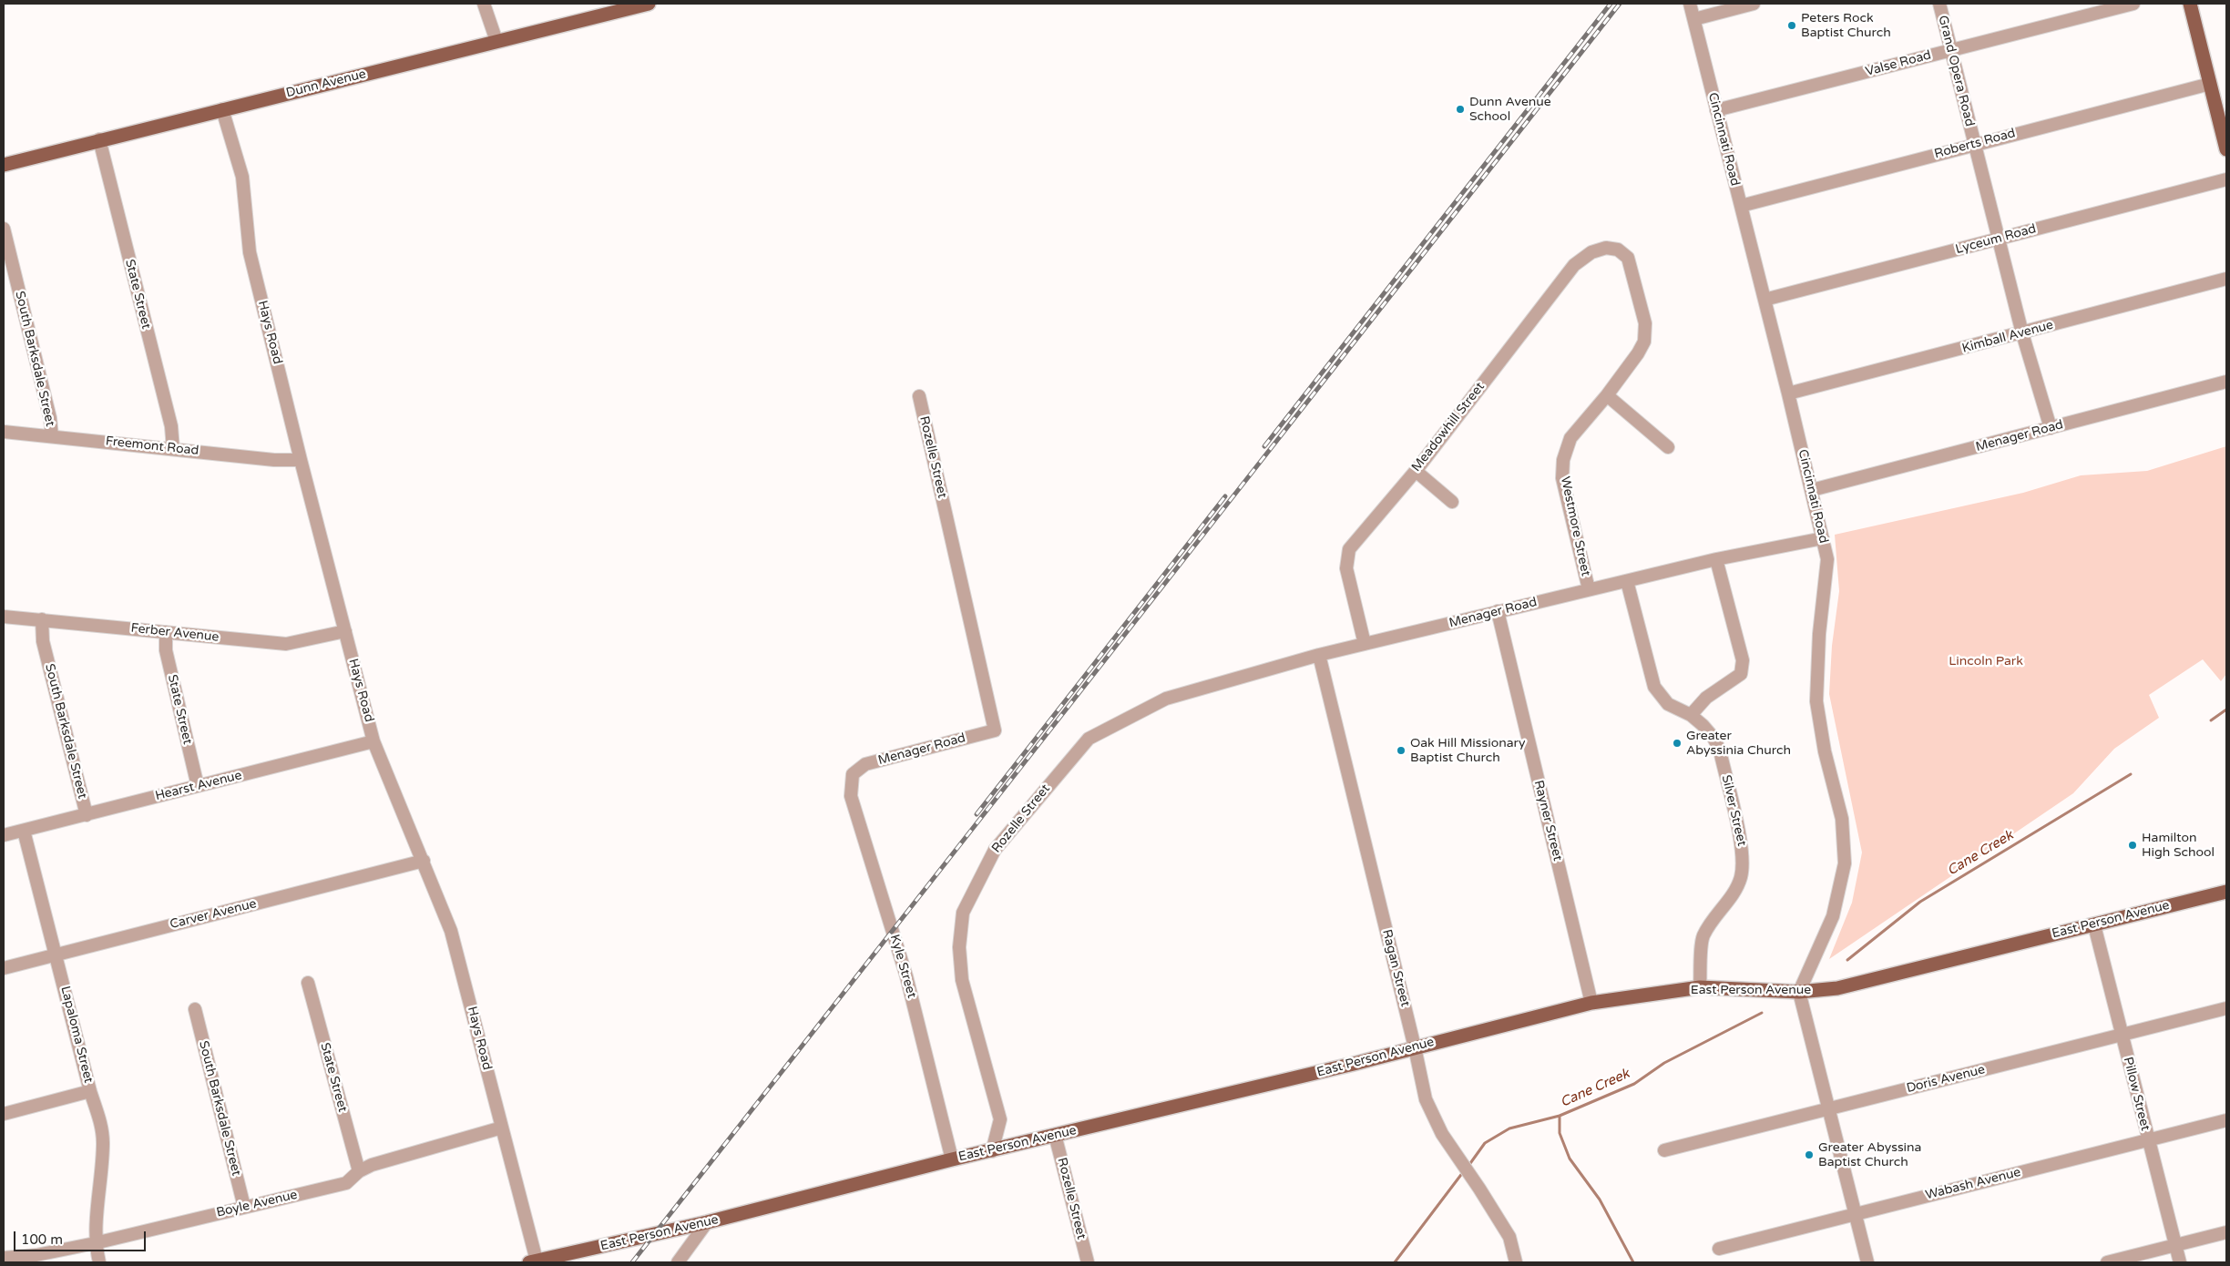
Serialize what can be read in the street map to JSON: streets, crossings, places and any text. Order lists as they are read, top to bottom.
{
  "streets": {
    "main road": ["Dunn Avenue", "East Person Avenue"],
    "street": [
      "Valse Road",
      "Grand Opera Road",
      "Cincinnati Road",
      "Roberts Road",
      "Lyceum Road",
      "State Street",
      "Hays Road",
      "Kimball Avenue",
      "South Barksdale Street",
      "Meadowhill Street",
      "Menager Road",
      "Freemont Road",
      "Rozelle Street",
      "Westmore Street",
      "Ferber Avenue",
      "Hearst Avenue",
      "Silver Street",
      "Rayner Street",
      "Carver Avenue",
      "Kyle Street",
      "Ragan Street",
      "Lapaloma Street",
      "Doris Avenue",
      "Pillow Street",
      "Wabash Avenue",
      "Boyle Avenue"
    ]
  },
  "crossings": [
    ["Valse Road", "Grand Opera Road"],
    ["Valse Road", "Cincinnati Road"],
    ["Grand Opera Road", "Roberts Road"],
    ["Grand Opera Road", "Lyceum Road"],
    ["Grand Opera Road", "Kimball Avenue"],
    ["Grand Opera Road", "Menager Road"],
    ["Dunn Avenue", "State Street"],
    ["Dunn Avenue", "Hays Road"],
    ["Cincinnati Road", "Roberts Road"],
    ["Cincinnati Road", "Lyceum Road"],
    ["Cincinnati Road", "Kimball Avenue"],
    ["Cincinnati Road", "Menager Road"],
    ["Cincinnati Road", "East Person Avenue"],
    ["State Street", "Freemont Road"],
    ["State Street", "Ferber Avenue"],
    ["State Street", "Hearst Avenue"],
    ["State Street", "Boyle Avenue"],
    ["Hays Road", "Freemont Road"],
    ["Hays Road", "Ferber Avenue"],
    ["Hays Road", "Hearst Avenue"],
    ["Hays Road", "Carver Avenue"],
    ["Hays Road", "East Person Avenue"],
    ["Hays Road", "Boyle Avenue"],
    ["South Barksdale Street", "Freemont Road"],
    ["South Barksdale Street", "Ferber Avenue"],
    ["South Barksdale Street", "Hearst Avenue"],
    ["South Barksdale Street", "Boyle Avenue"],
    ["Meadowhill Street", "Menager Road"],
    ["Meadowhill Street", "Westmore Street"],
    ["Menager Road", "Rozelle Street"],
    ["Menager Road", "Westmore Street"],
    ["Menager Road", "Silver Street"],
    ["Menager Road", "Rayner Street"],
    ["Menager Road", "Kyle Street"],
    ["Menager Road", "Ragan Street"],
    ["Rozelle Street", "East Person Avenue"],
    ["Hearst Avenue", "Lapaloma Street"],
    ["Silver Street", "East Person Avenue"],
    ["Rayner Street", "East Person Avenue"],
    ["Carver Avenue", "Lapaloma Street"],
    ["East Person Avenue", "Kyle Street"],
    ["East Person Avenue", "Ragan Street"],
    ["East Person Avenue", "Pillow Street"],
    ["Lapaloma Street", "Boyle Avenue"],
    ["Doris Avenue", "Pillow Street"],
    ["Pillow Street", "Wabash Avenue"]
  ],
  "water": ["Cane Creek"],
  "parks": ["Lincoln Park"],
  "places": [
    "Peters Rock Baptist Church",
    "Dunn Avenue School",
    "Greater Abyssinia Church",
    "Oak Hill Missionary Baptist Church",
    "Hamilton High School",
    "Greater Abyssina Baptist Church"
  ],
  "scale_bar": "100 m"
}
